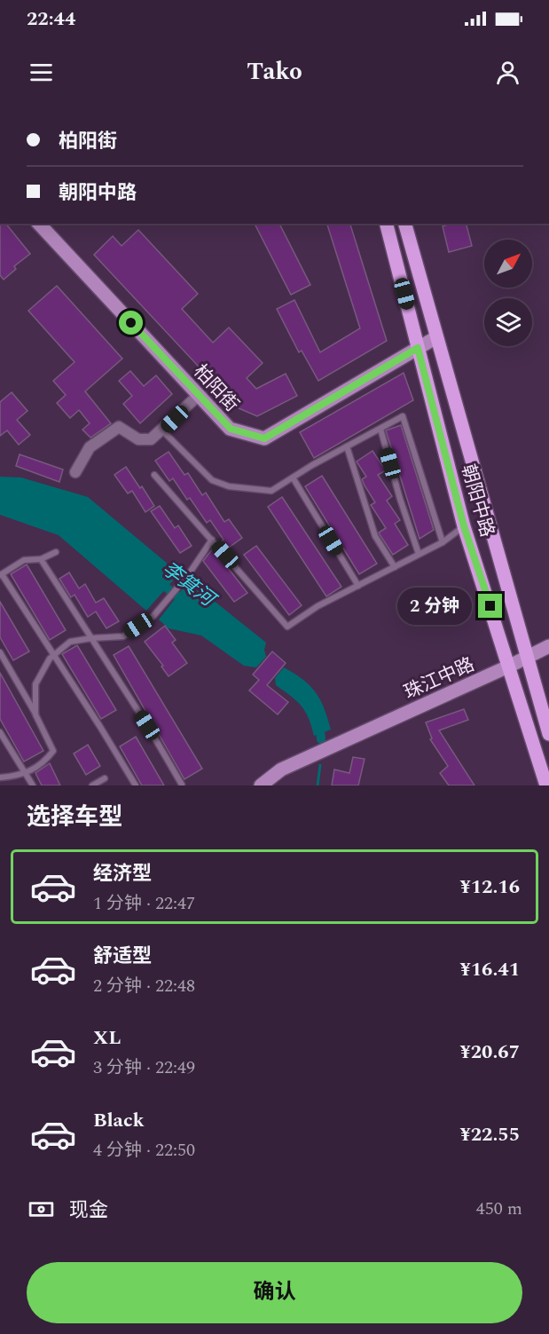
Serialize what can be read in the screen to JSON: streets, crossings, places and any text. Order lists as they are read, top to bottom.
{
  "streets": {
    "main road": ["朝阳中路"],
    "street": ["柏阳街", "珠江中路"]
  },
  "crossings": [
    ["柏阳街", "朝阳中路"],
    ["朝阳中路", "珠江中路"]
  ],
  "water": ["李箕河"],
  "north": "top right",
  "page": {
    "status": "22:44",
    "header": "Tako",
    "banner": ["柏阳街", "朝阳中路"],
    "bubble": "2 分钟",
    "heading": "选择车型",
    "list": [
      {
        "name": "经济型",
        "note": "1 分钟 · 22:47",
        "value": "¥12.16"
      },
      {
        "name": "舒适型",
        "note": "2 分钟 · 22:48",
        "value": "¥16.41"
      },
      {
        "name": "XL",
        "note": "3 分钟 · 22:49",
        "value": "¥20.67"
      },
      {
        "name": "Black",
        "note": "4 分钟 · 22:50",
        "value": "¥22.55"
      }
    ],
    "pay": ["现金", "450 m"],
    "buttons": "确认"
  }
}
